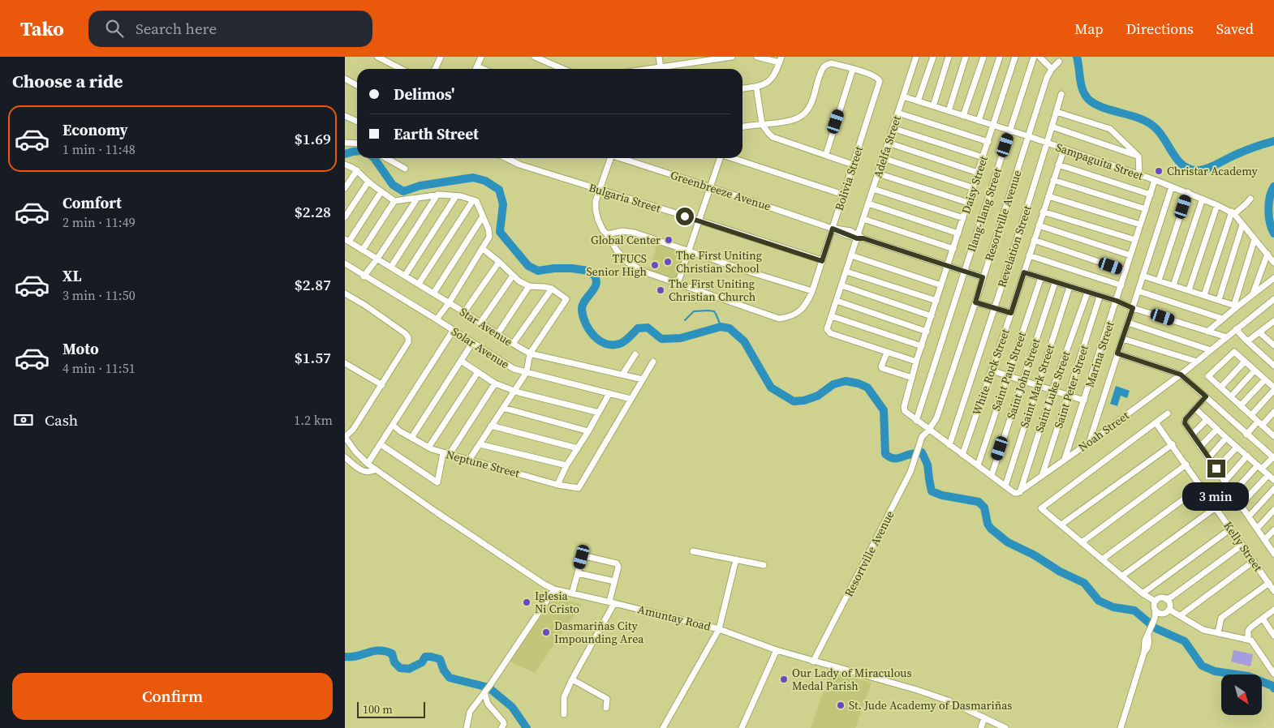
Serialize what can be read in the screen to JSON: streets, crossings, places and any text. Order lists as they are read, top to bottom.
{
  "streets": {
    "street": [
      "Adelfa Street",
      "Sampaguita Street",
      "Bolivia Street",
      "Daisy Street",
      "Greenbreeze Avenue",
      "Bulgaria Street",
      "Ilang-Ilang Street",
      "Resortville Avenue",
      "Revelation Street",
      "Star Avenue",
      "Solar Avenue",
      "Marina Street",
      "Saint Paul Street",
      "White Rock Street",
      "Saint John Street",
      "Saint Mark Street",
      "Saint Peter Street",
      "Saint Luke Street",
      "Noah Street",
      "Neptune Street",
      "Kelly Street",
      "Amuntay Road"
    ]
  },
  "crossings": [
    ["Adelfa Street", "Sampaguita Street"],
    ["Adelfa Street", "Greenbreeze Avenue"],
    ["Sampaguita Street", "Daisy Street"],
    ["Sampaguita Street", "Ilang-Ilang Street"],
    ["Sampaguita Street", "Resortville Avenue"],
    ["Sampaguita Street", "Revelation Street"],
    ["Sampaguita Street", "Marina Street"],
    ["Sampaguita Street", "White Rock Street"],
    ["Bolivia Street", "Greenbreeze Avenue"],
    ["Bolivia Street", "Bulgaria Street"],
    ["Daisy Street", "Greenbreeze Avenue"],
    ["Daisy Street", "Ilang-Ilang Street"],
    ["Greenbreeze Avenue", "Ilang-Ilang Street"],
    ["Greenbreeze Avenue", "Resortville Avenue"],
    ["Resortville Avenue", "Amuntay Road"],
    ["Solar Avenue", "Neptune Street"],
    ["Marina Street", "Noah Street"],
    ["Saint Peter Street", "Noah Street"],
    ["Saint Luke Street", "Noah Street"]
  ],
  "places": [
    "Christar Academy",
    "Global Center",
    "The First Uniting Christian School",
    "TFUCS Senior High",
    "The First Uniting Christian Church",
    "Iglesia Ni Cristo",
    "Dasmariñas City Impounding Area",
    "Our Lady of Miraculous Medal Parish",
    "St. Jude Academy of Dasmariñas"
  ],
  "scale_bar": "100 m",
  "north": "bottom right",
  "page": {
    "header": "Tako",
    "search": "Search here",
    "nav": ["Map", "Directions", "Saved"],
    "heading": "Choose a ride",
    "banner": ["Delimos'", "Earth Street"],
    "list": [
      {
        "name": "Economy",
        "note": "1 min · 11:48",
        "value": "$1.69"
      },
      {
        "name": "Comfort",
        "note": "2 min · 11:49",
        "value": "$2.28"
      },
      {
        "name": "XL",
        "note": "3 min · 11:50",
        "value": "$2.87"
      },
      {
        "name": "Moto",
        "note": "4 min · 11:51",
        "value": "$1.57"
      }
    ],
    "pay": ["Cash", "1.2 km"],
    "bubble": "3 min",
    "buttons": "Confirm",
    "scale": "100 m"
  }
}
